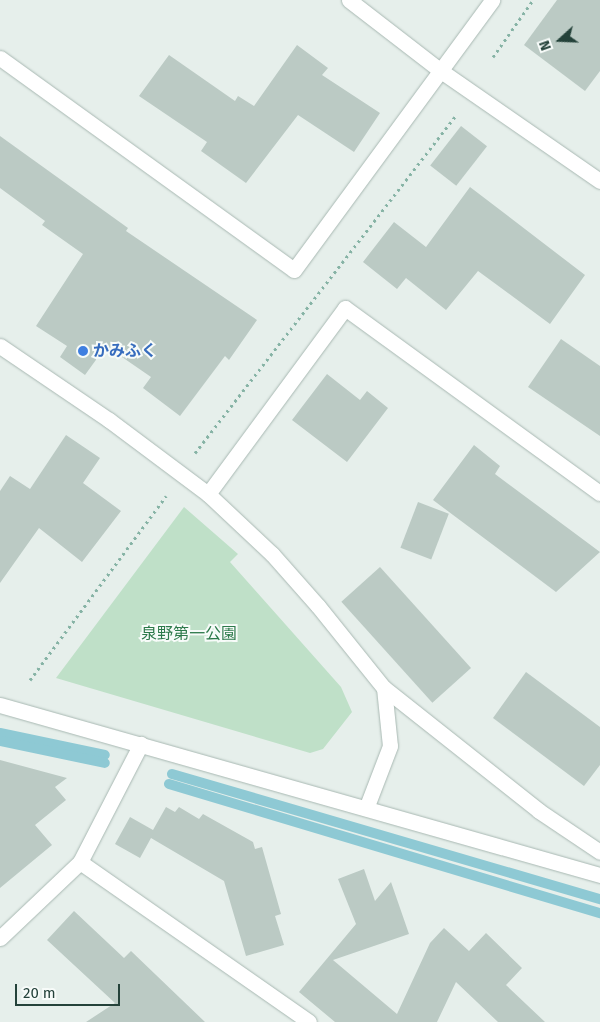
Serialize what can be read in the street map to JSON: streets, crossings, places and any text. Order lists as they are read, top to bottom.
{
  "parks": ["泉野第一公園"],
  "places": ["かみふく"],
  "scale_bar": "20 m",
  "north": "left"
}
